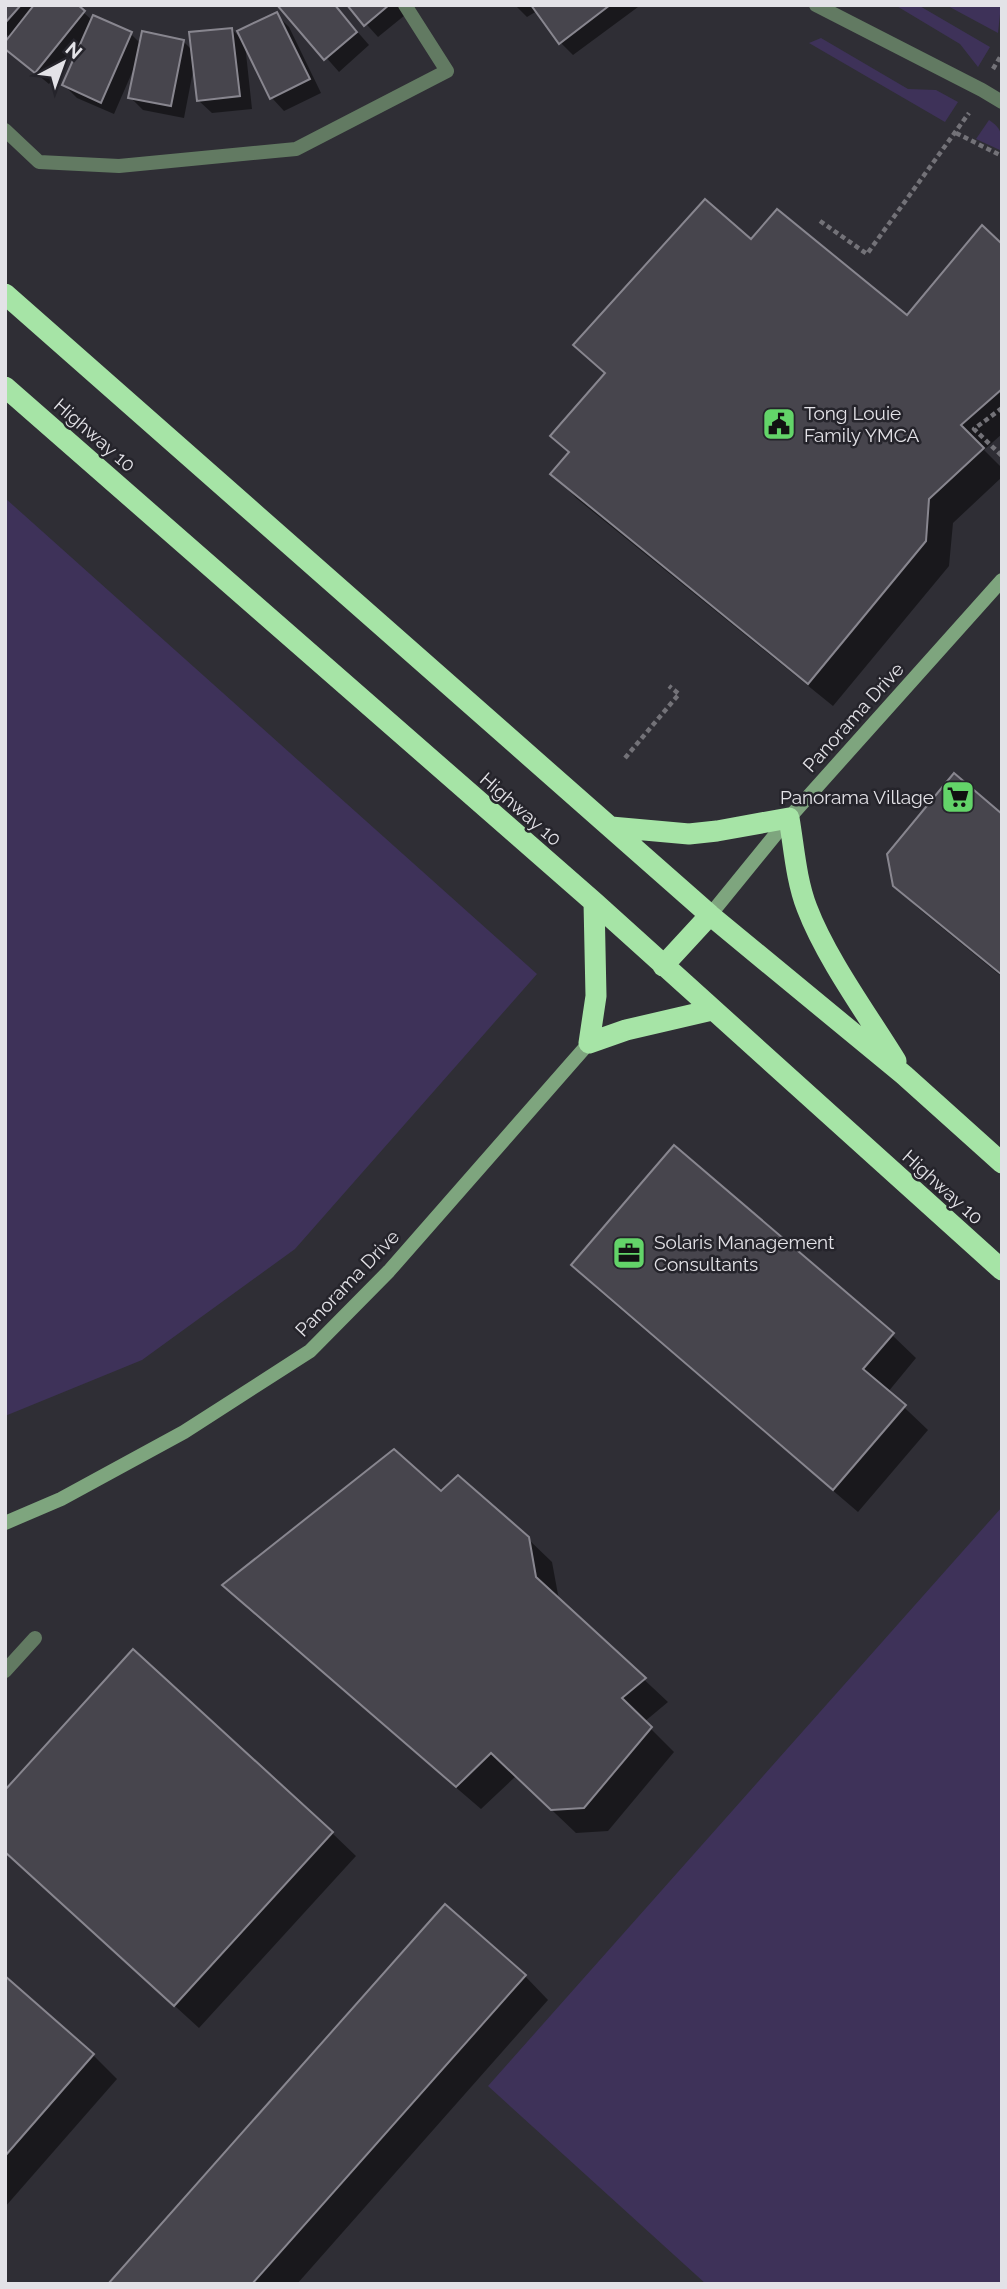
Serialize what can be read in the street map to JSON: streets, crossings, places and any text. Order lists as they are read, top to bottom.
{
  "streets": {
    "highway": ["Highway 10"],
    "street": ["Panorama Drive"]
  },
  "places": {
    "public building": ["Tong Louie Family YMCA"],
    "supermarket": ["Panorama Village"],
    "office": ["Solaris Management Consultants"]
  },
  "north": "top right"
}
